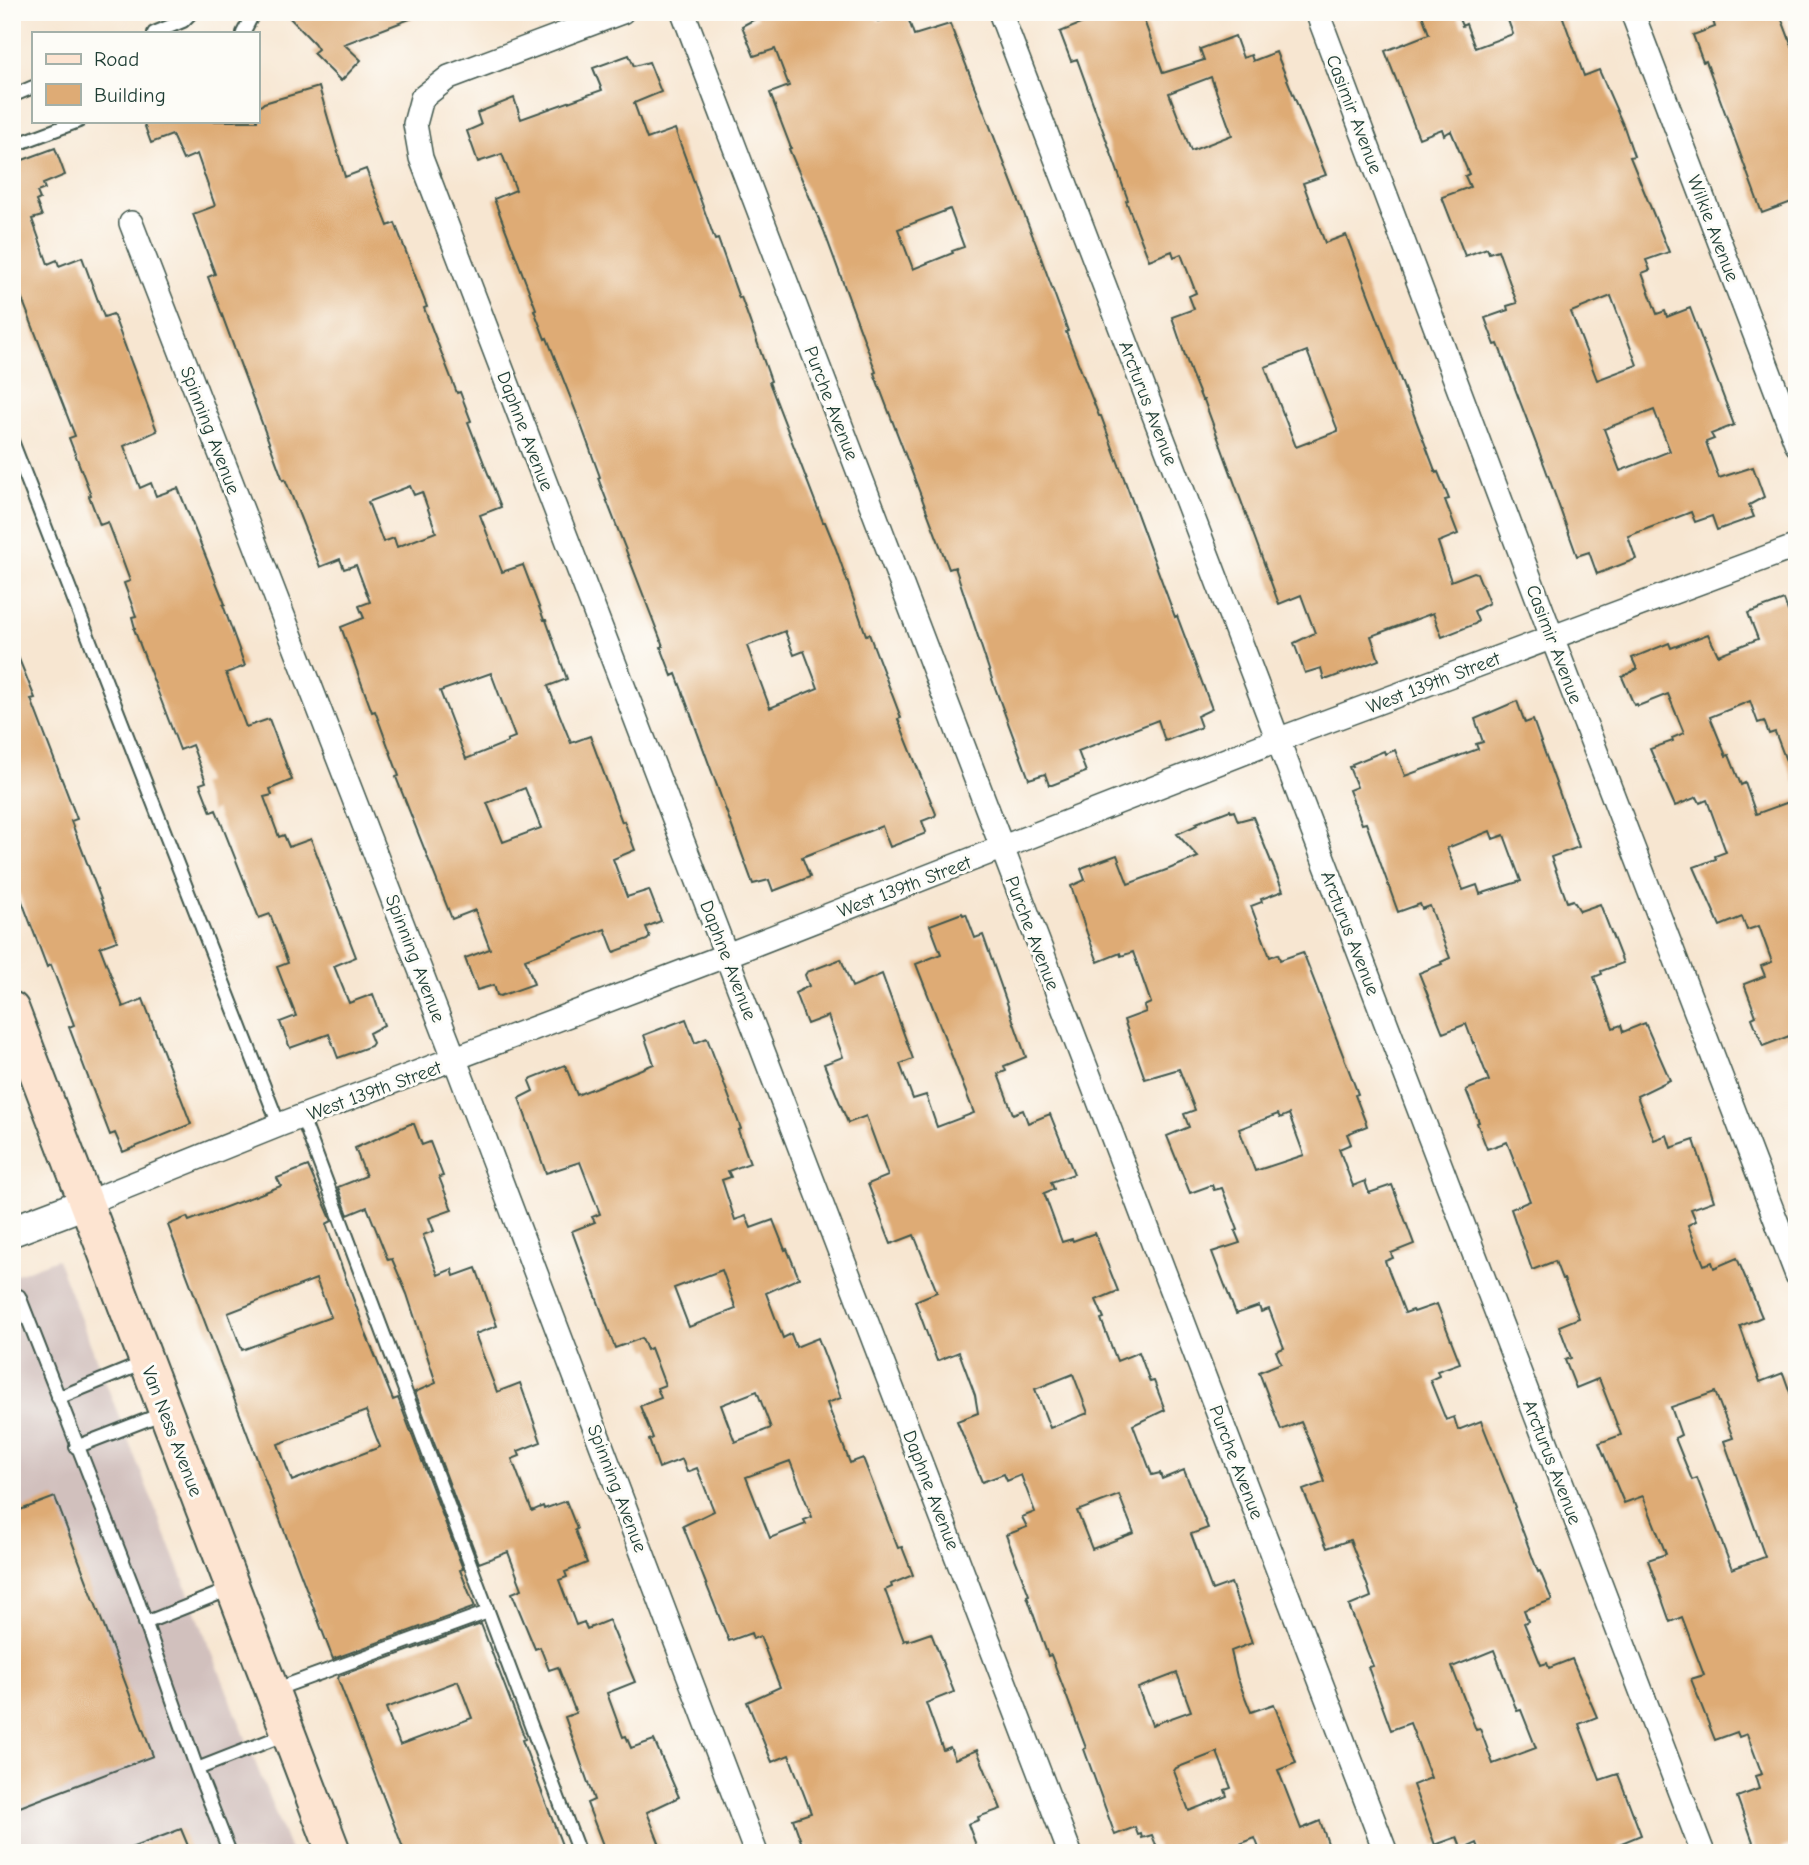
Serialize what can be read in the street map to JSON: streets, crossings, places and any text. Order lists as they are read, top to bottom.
{
  "streets": {
    "main road": ["Van Ness Avenue"],
    "street": [
      "Casimir Avenue",
      "Wilkie Avenue",
      "Purche Avenue",
      "Arcturus Avenue",
      "Spinning Avenue",
      "Daphne Avenue",
      "West 139th Street"
    ]
  },
  "crossings": [
    ["Casimir Avenue", "West 139th Street"],
    ["Purche Avenue", "West 139th Street"],
    ["Arcturus Avenue", "West 139th Street"],
    ["Spinning Avenue", "West 139th Street"],
    ["Daphne Avenue", "West 139th Street"],
    ["West 139th Street", "Van Ness Avenue"]
  ],
  "legend": ["Road", "Building"]
}
